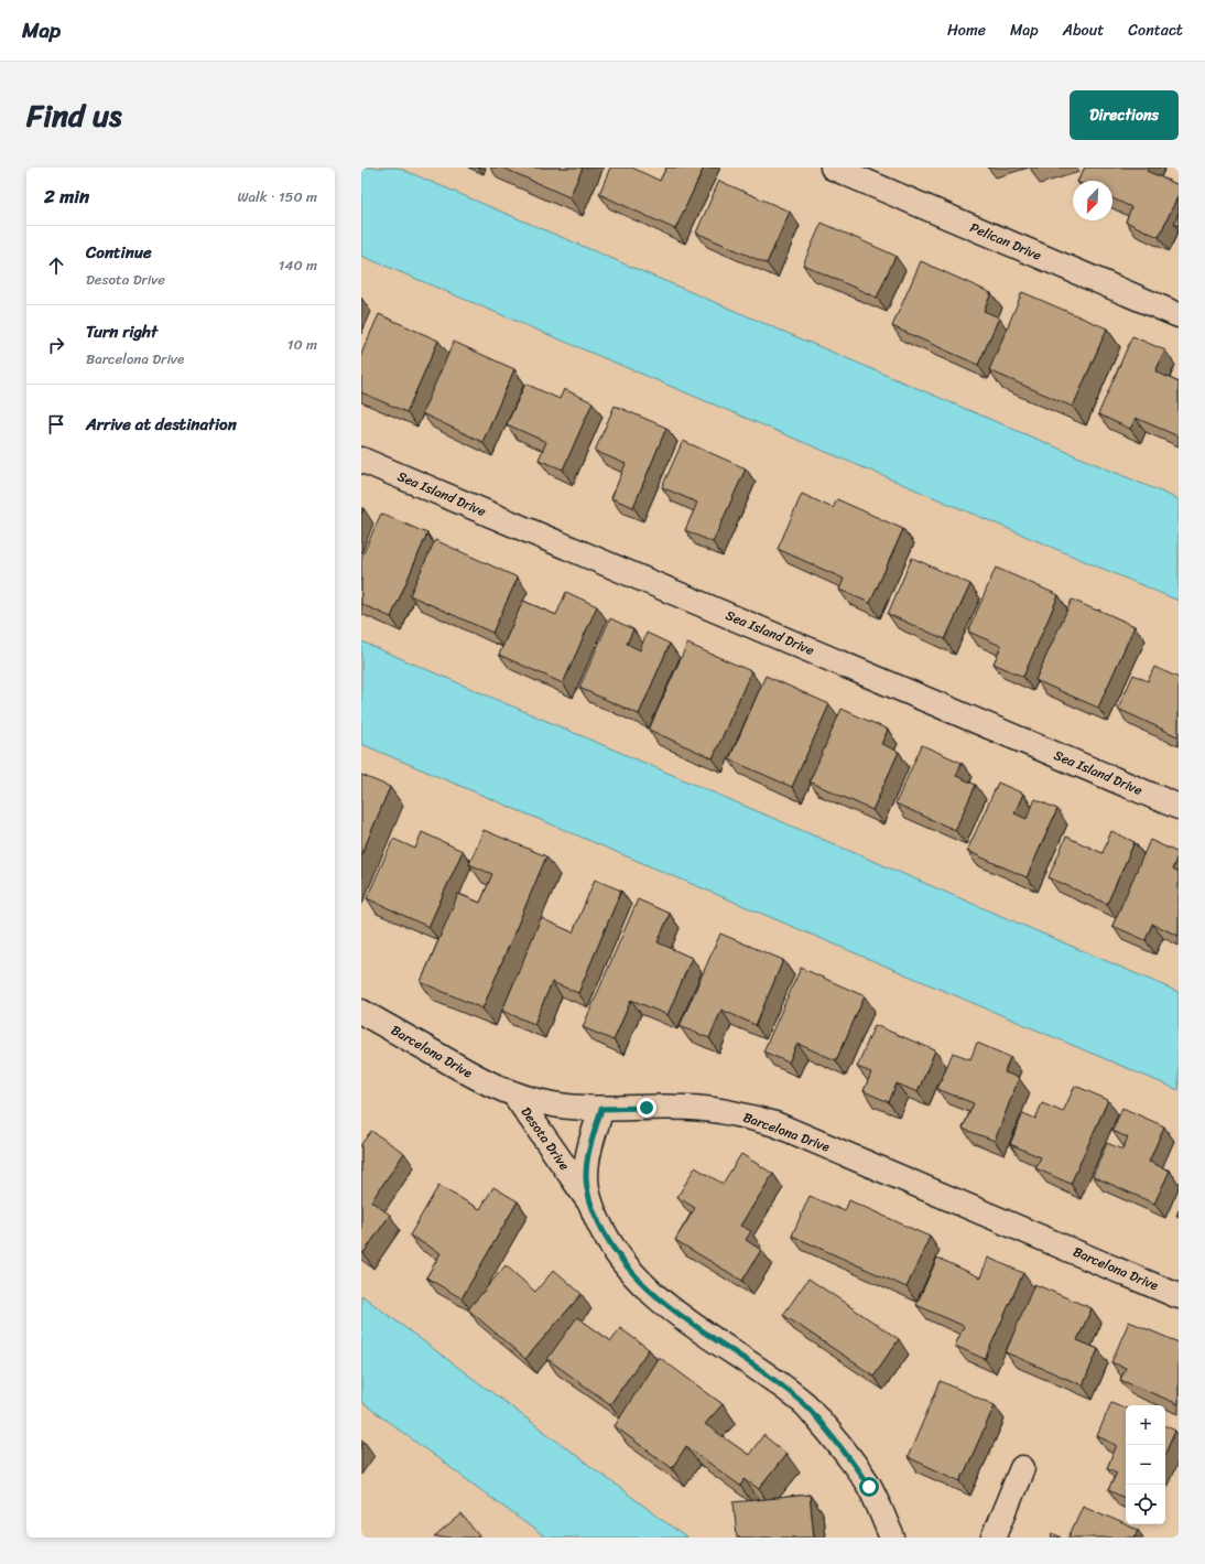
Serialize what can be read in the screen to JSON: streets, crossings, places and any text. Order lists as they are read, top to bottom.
{
  "streets": {
    "street": [
      "Pelican Drive",
      "Sea Island Drive",
      "Barcelona Drive",
      "Desota Drive"
    ]
  },
  "crossings": [
    ["Barcelona Drive", "Desota Drive"]
  ],
  "north": "bottom left",
  "page": {
    "header": "Map",
    "nav": [
      "Home",
      "Map",
      "About",
      "Contact"
    ],
    "title": "Find us",
    "buttons": "Directions",
    "heading": ["2 min", "Walk · 150 m"],
    "list": [
      ["Continue", "Desota Drive", "140 m"],
      ["Turn right", "Barcelona Drive", "10 m"],
      "Arrive at destination"
    ],
    "map_buttons": ["+", "−"]
  }
}
